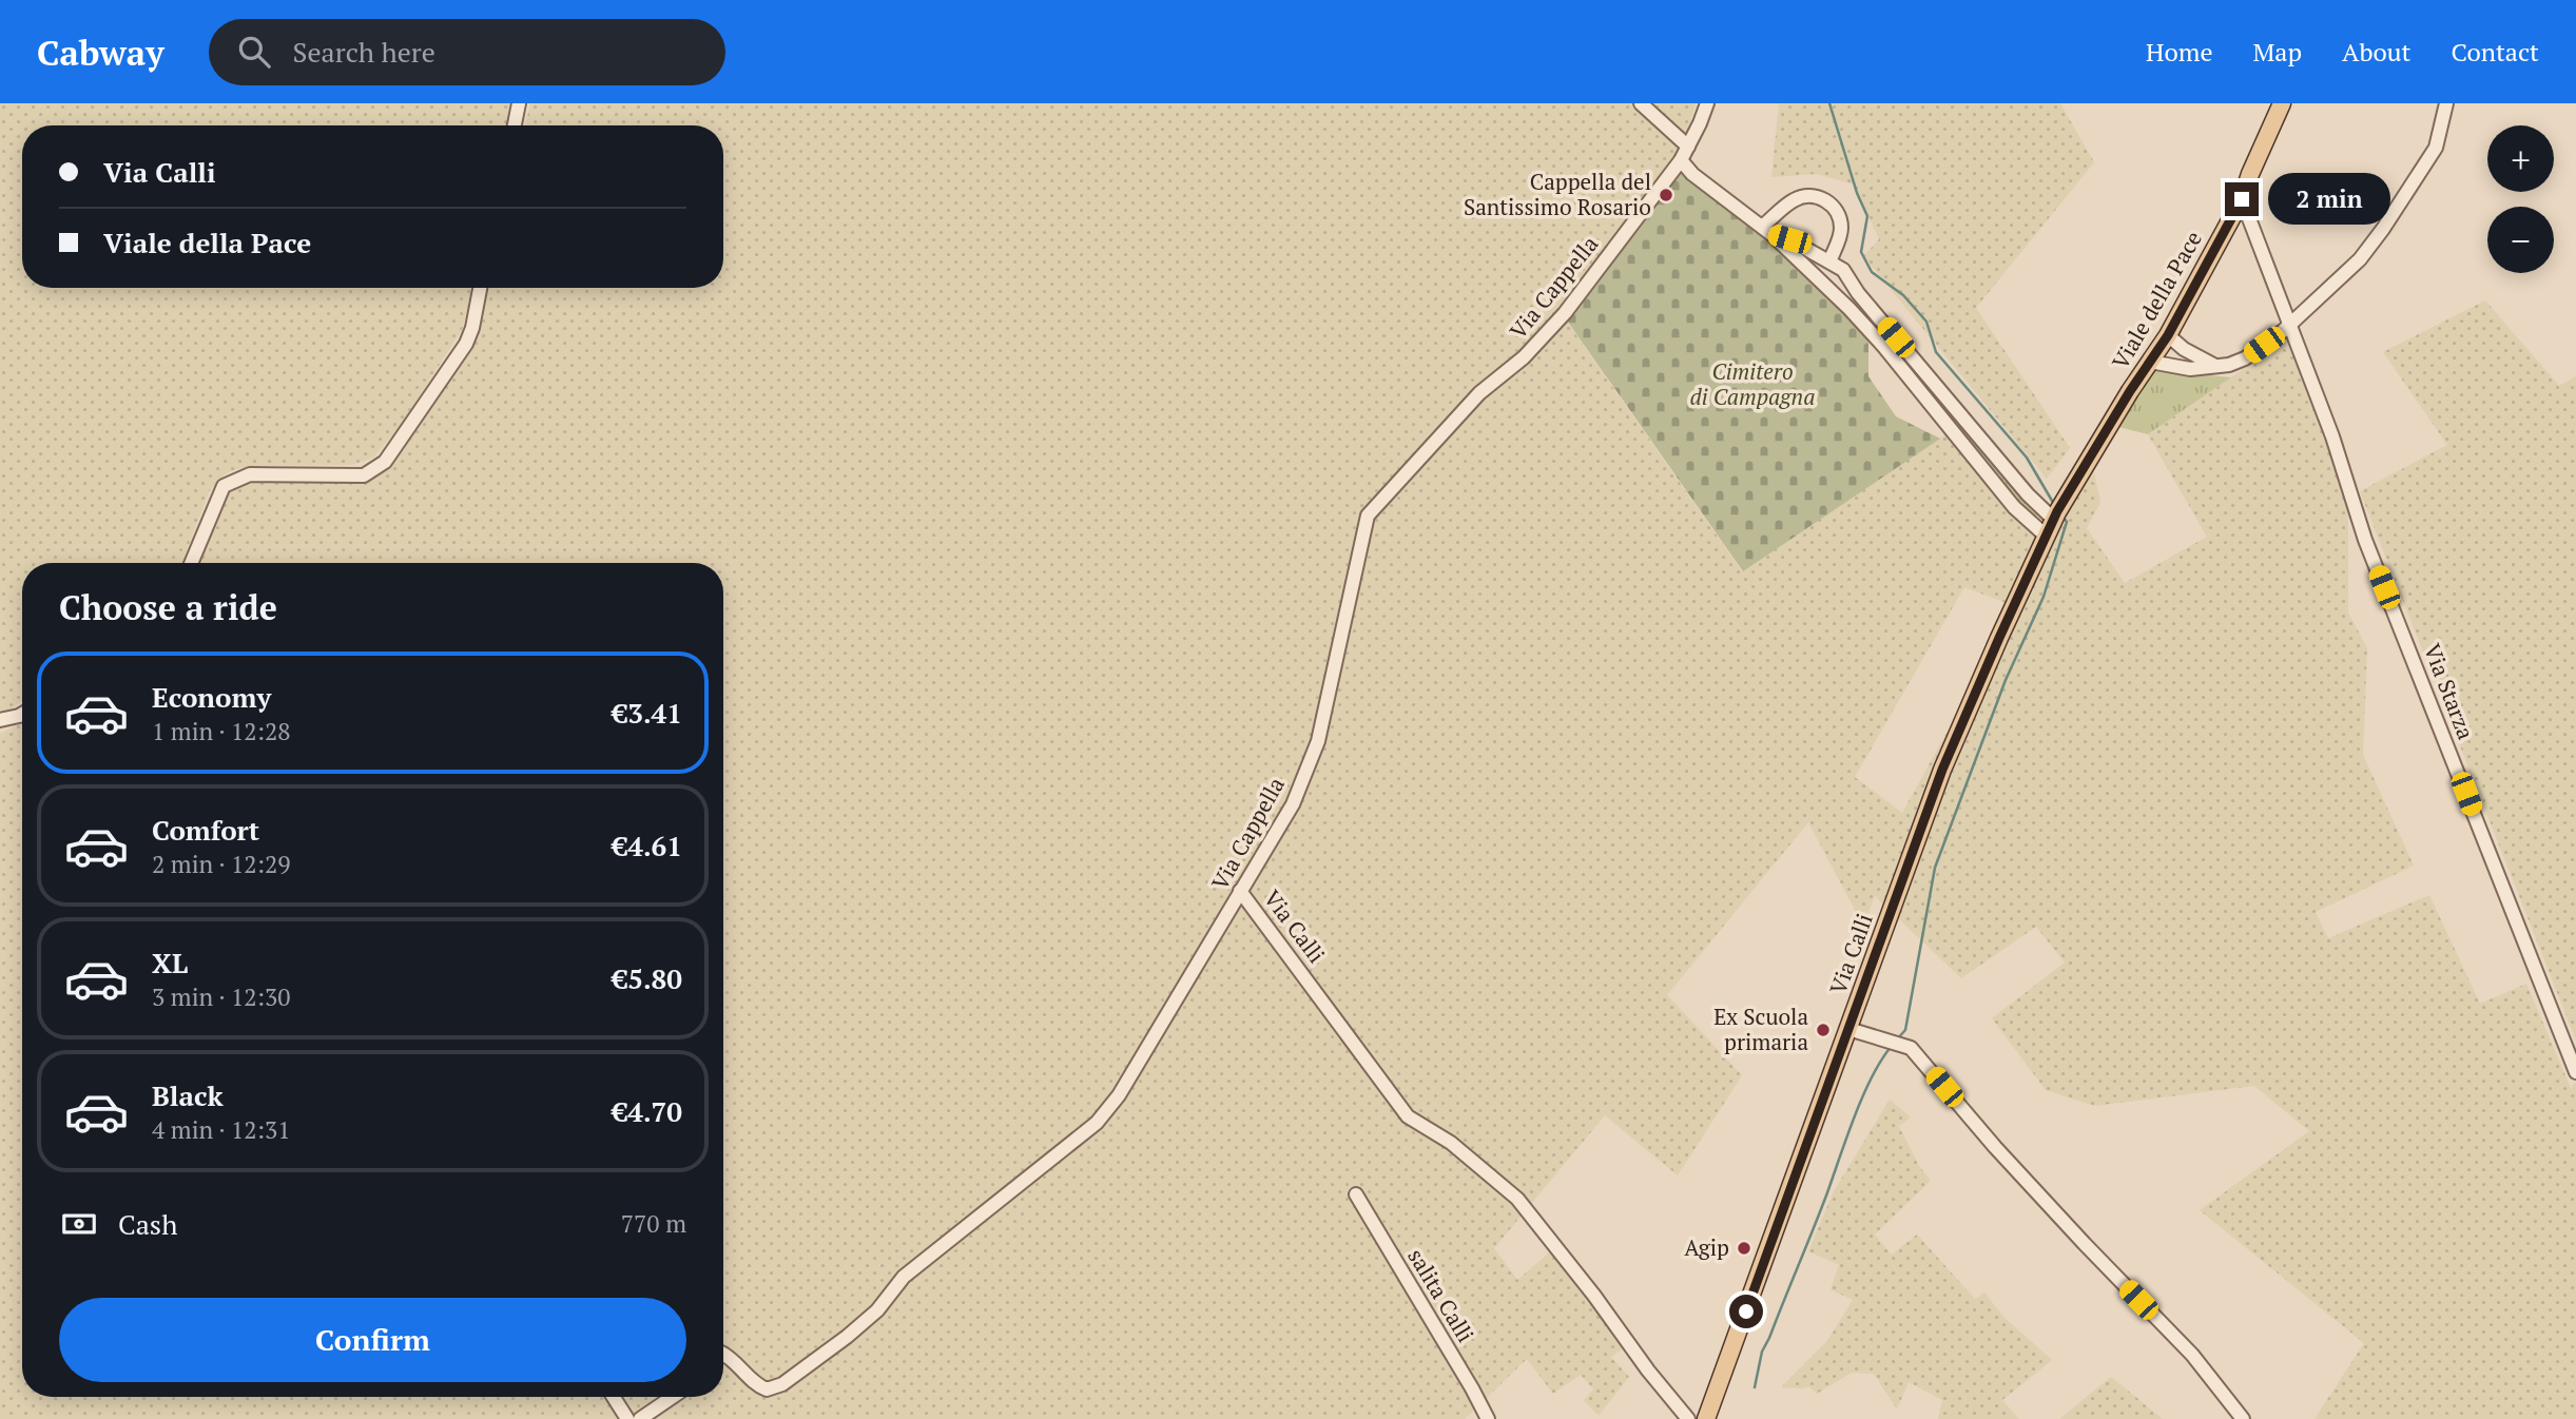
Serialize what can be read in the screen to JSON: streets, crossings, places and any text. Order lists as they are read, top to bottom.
{
  "streets": {
    "main road": ["Viale della Pace", "Via Calli"],
    "street": ["Via Cappella", "Via Starza", "salita Calli"]
  },
  "crossings": [
    ["Via Cappella", "Via Calli"],
    ["Viale della Pace", "Via Starza"],
    ["Viale della Pace", "Via Calli"]
  ],
  "parks": ["Cimitero di Campagna"],
  "places": ["Cappella del Santissimo Rosario", "Ex Scuola primaria", "Agip"],
  "page": {
    "header": "Cabway",
    "search": "Search here",
    "nav": [
      "Home",
      "Map",
      "About",
      "Contact"
    ],
    "map_buttons": ["+", "−"],
    "banner": ["Via Calli", "Viale della Pace"],
    "bubble": "2 min",
    "heading": "Choose a ride",
    "list": [
      {
        "name": "Economy",
        "note": "1 min · 12:28",
        "value": "€3.41"
      },
      {
        "name": "Comfort",
        "note": "2 min · 12:29",
        "value": "€4.61"
      },
      {
        "name": "XL",
        "note": "3 min · 12:30",
        "value": "€5.80"
      },
      {
        "name": "Black",
        "note": "4 min · 12:31",
        "value": "€4.70"
      }
    ],
    "pay": ["Cash", "770 m"],
    "buttons": "Confirm"
  }
}
